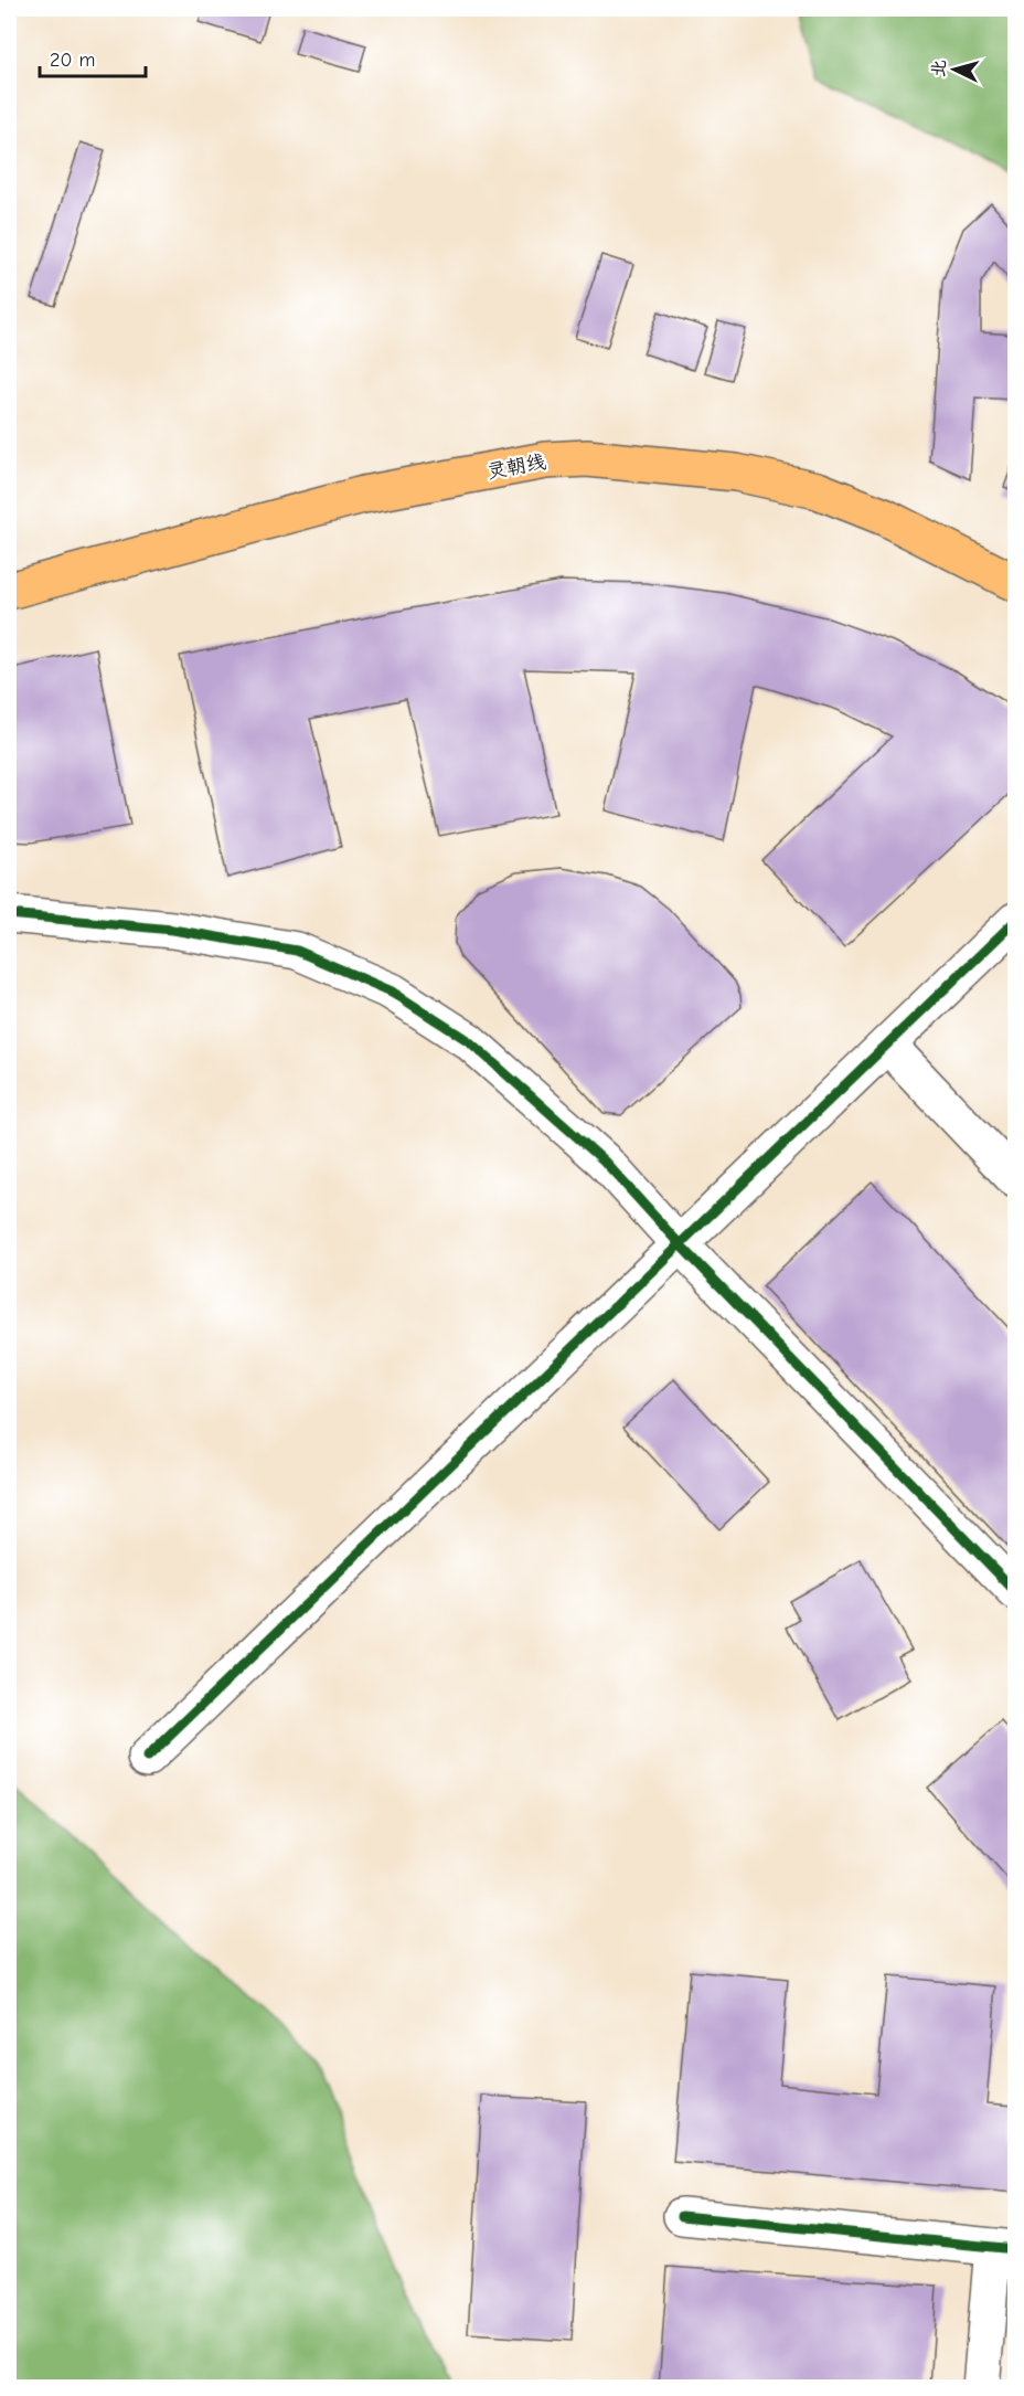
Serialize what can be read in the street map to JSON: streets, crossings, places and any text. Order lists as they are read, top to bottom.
{
  "streets": {
    "main road": ["灵朝线"]
  },
  "scale_bar": "20 m",
  "north": "left"
}
